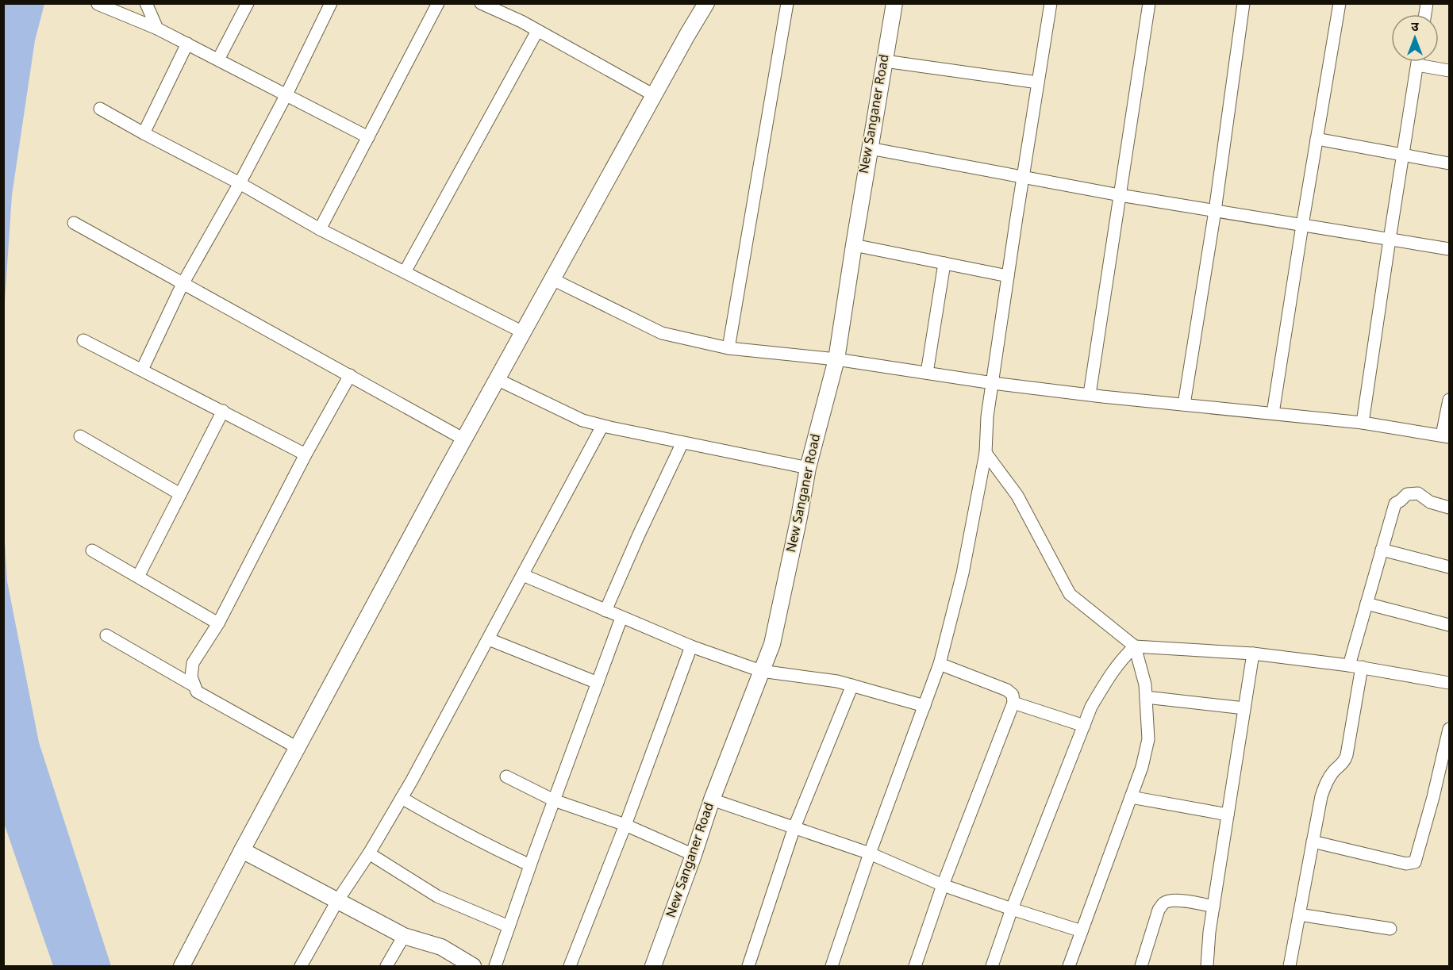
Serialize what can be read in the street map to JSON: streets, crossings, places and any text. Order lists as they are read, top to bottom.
{
  "streets": {
    "street": ["New Sanganer Road"]
  },
  "north": "top"
}
